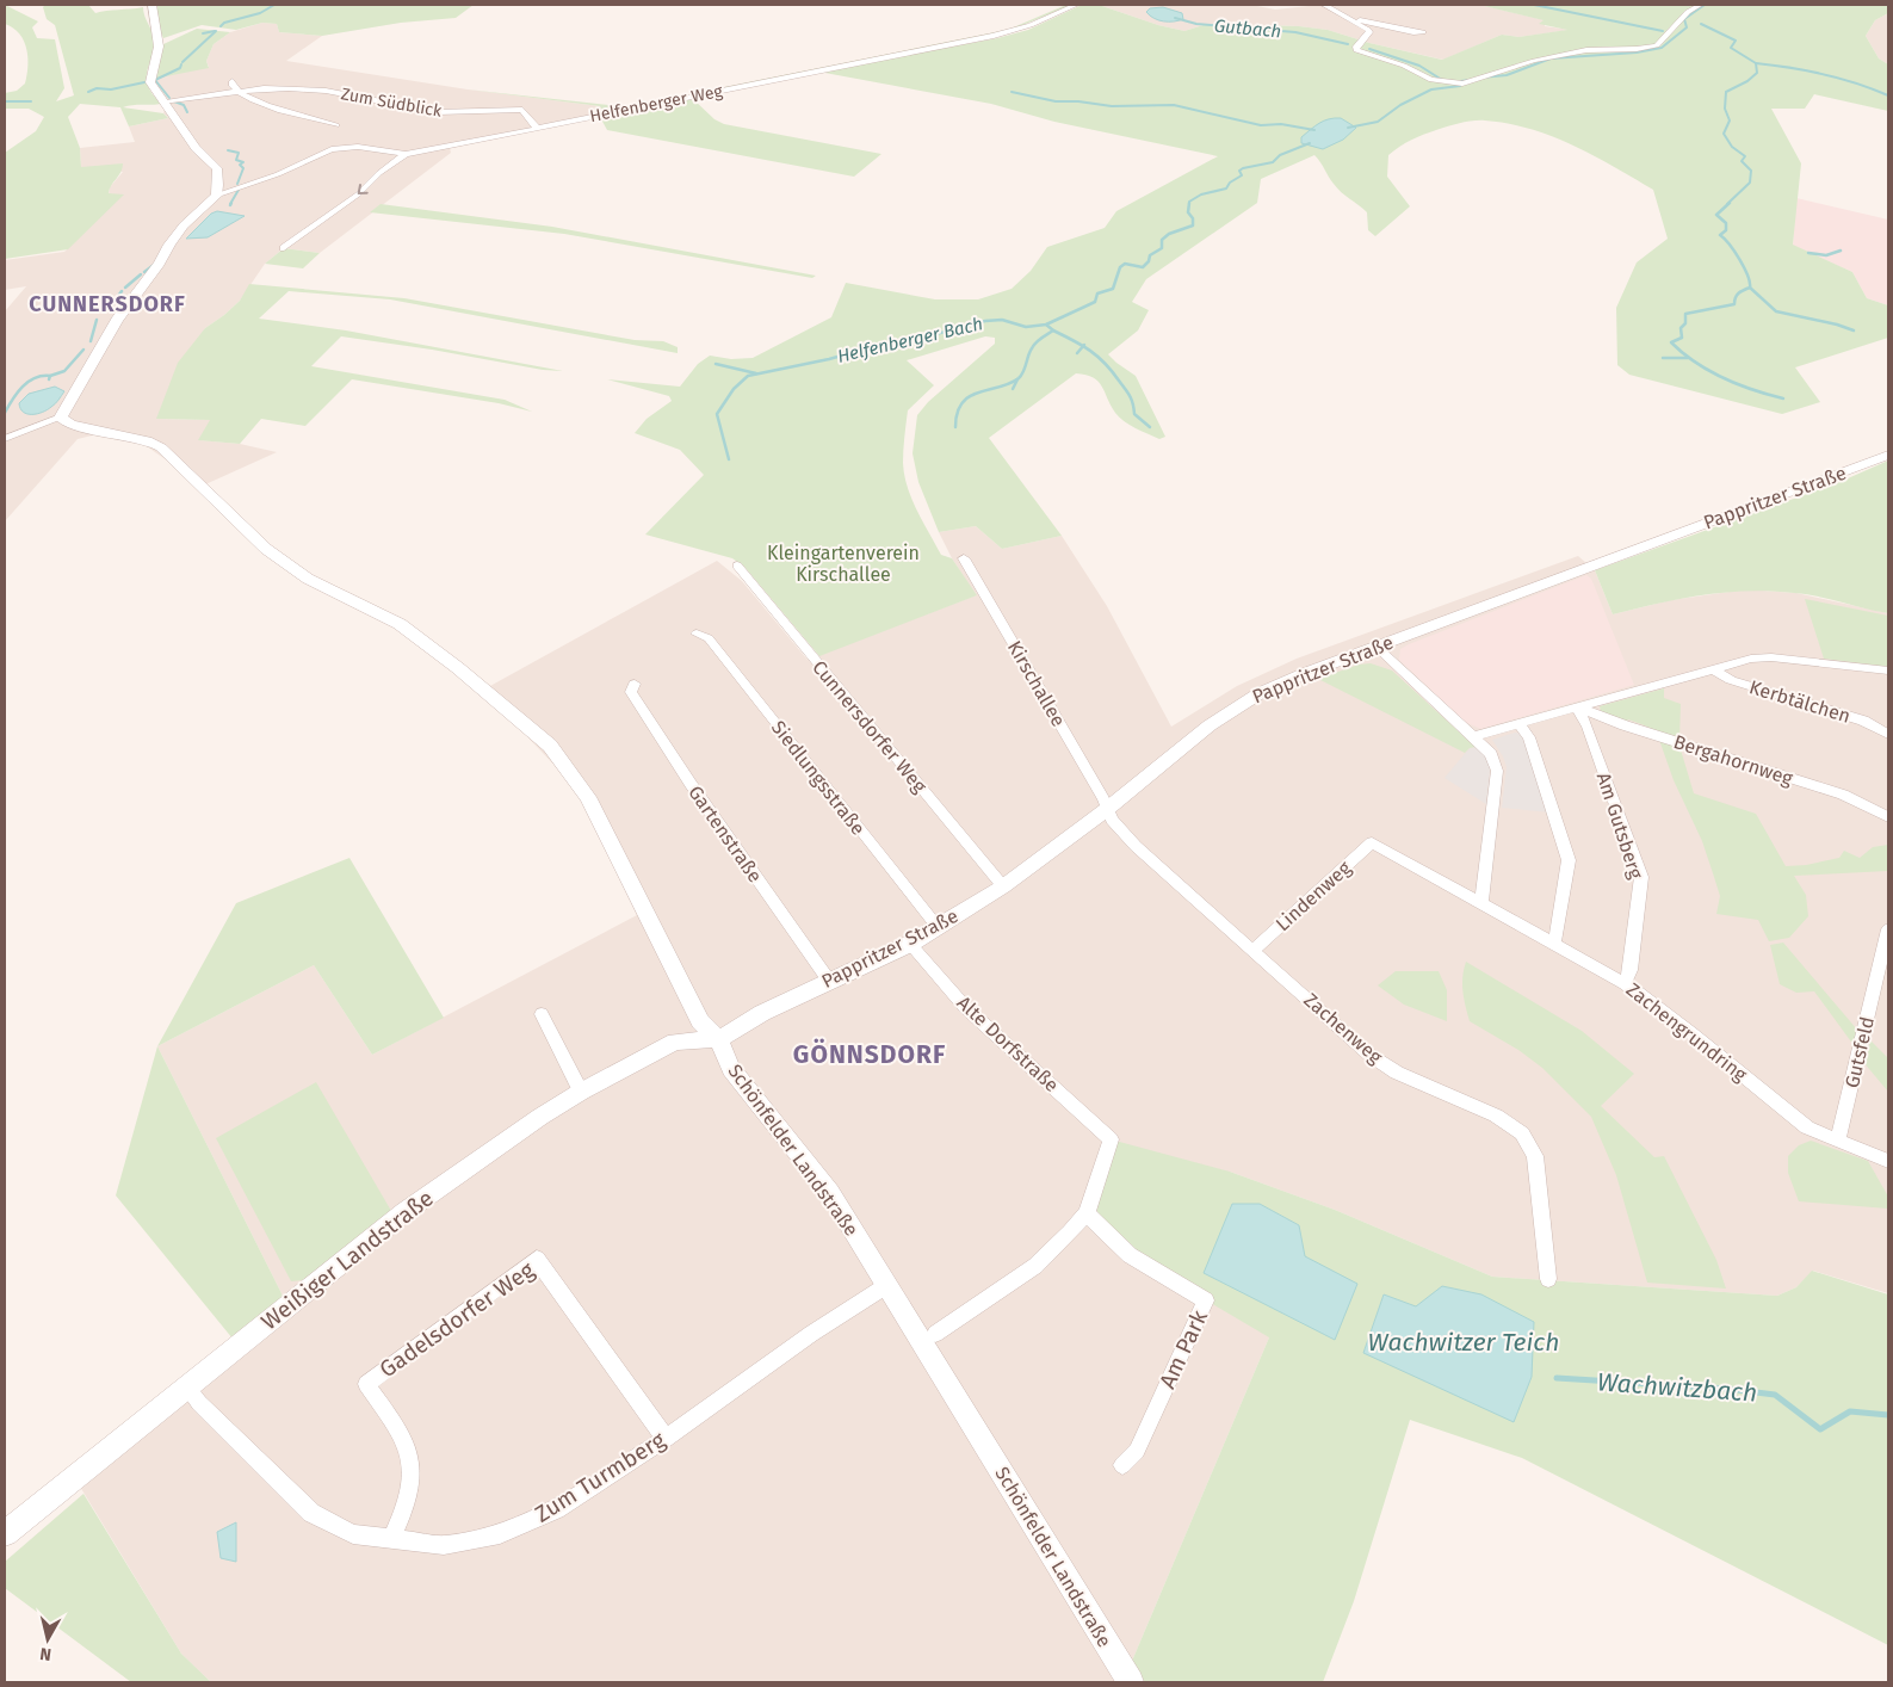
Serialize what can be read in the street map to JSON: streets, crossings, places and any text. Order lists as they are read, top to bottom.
{
  "streets": {
    "street": [
      "Zum Südblick",
      "Helfenberger Weg",
      "Pappritzer Straße",
      "Kirschallee",
      "Kerbtälchen",
      "Cunnersdorfer Weg",
      "Bergahornweg",
      "Siedlungsstraße",
      "Am Gutsberg",
      "Gartenstraße",
      "Lindenweg",
      "Zachenweg",
      "Zachengrundring",
      "Alte Dorfstraße",
      "Gutsfeld",
      "Schönfelder Landstraße",
      "Weißiger Landstraße",
      "Gadelsdorfer Weg",
      "Am Park",
      "Zum Turmberg"
    ]
  },
  "crossings": [
    ["Zum Südblick", "Helfenberger Weg"],
    ["Pappritzer Straße", "Kirschallee"],
    ["Pappritzer Straße", "Cunnersdorfer Weg"],
    ["Pappritzer Straße", "Siedlungsstraße"],
    ["Pappritzer Straße", "Gartenstraße"],
    ["Pappritzer Straße", "Zachenweg"],
    ["Pappritzer Straße", "Alte Dorfstraße"],
    ["Pappritzer Straße", "Schönfelder Landstraße"],
    ["Pappritzer Straße", "Weißiger Landstraße"],
    ["Kirschallee", "Zachenweg"],
    ["Bergahornweg", "Am Gutsberg"],
    ["Am Gutsberg", "Zachengrundring"],
    ["Lindenweg", "Zachenweg"],
    ["Lindenweg", "Zachengrundring"],
    ["Zachengrundring", "Gutsfeld"],
    ["Alte Dorfstraße", "Am Park"],
    ["Schönfelder Landstraße", "Weißiger Landstraße"],
    ["Schönfelder Landstraße", "Zum Turmberg"],
    ["Weißiger Landstraße", "Zum Turmberg"],
    ["Gadelsdorfer Weg", "Zum Turmberg"]
  ],
  "districts": ["CUNNERSDORF", "GÖNNSDORF"],
  "water": [
    "Gutbach",
    "Helfenberger Bach",
    "Wachwitzer Teich",
    "Wachwitzbach"
  ],
  "parks": ["Kleingartenverein Kirschallee"],
  "north": "bottom"
}
